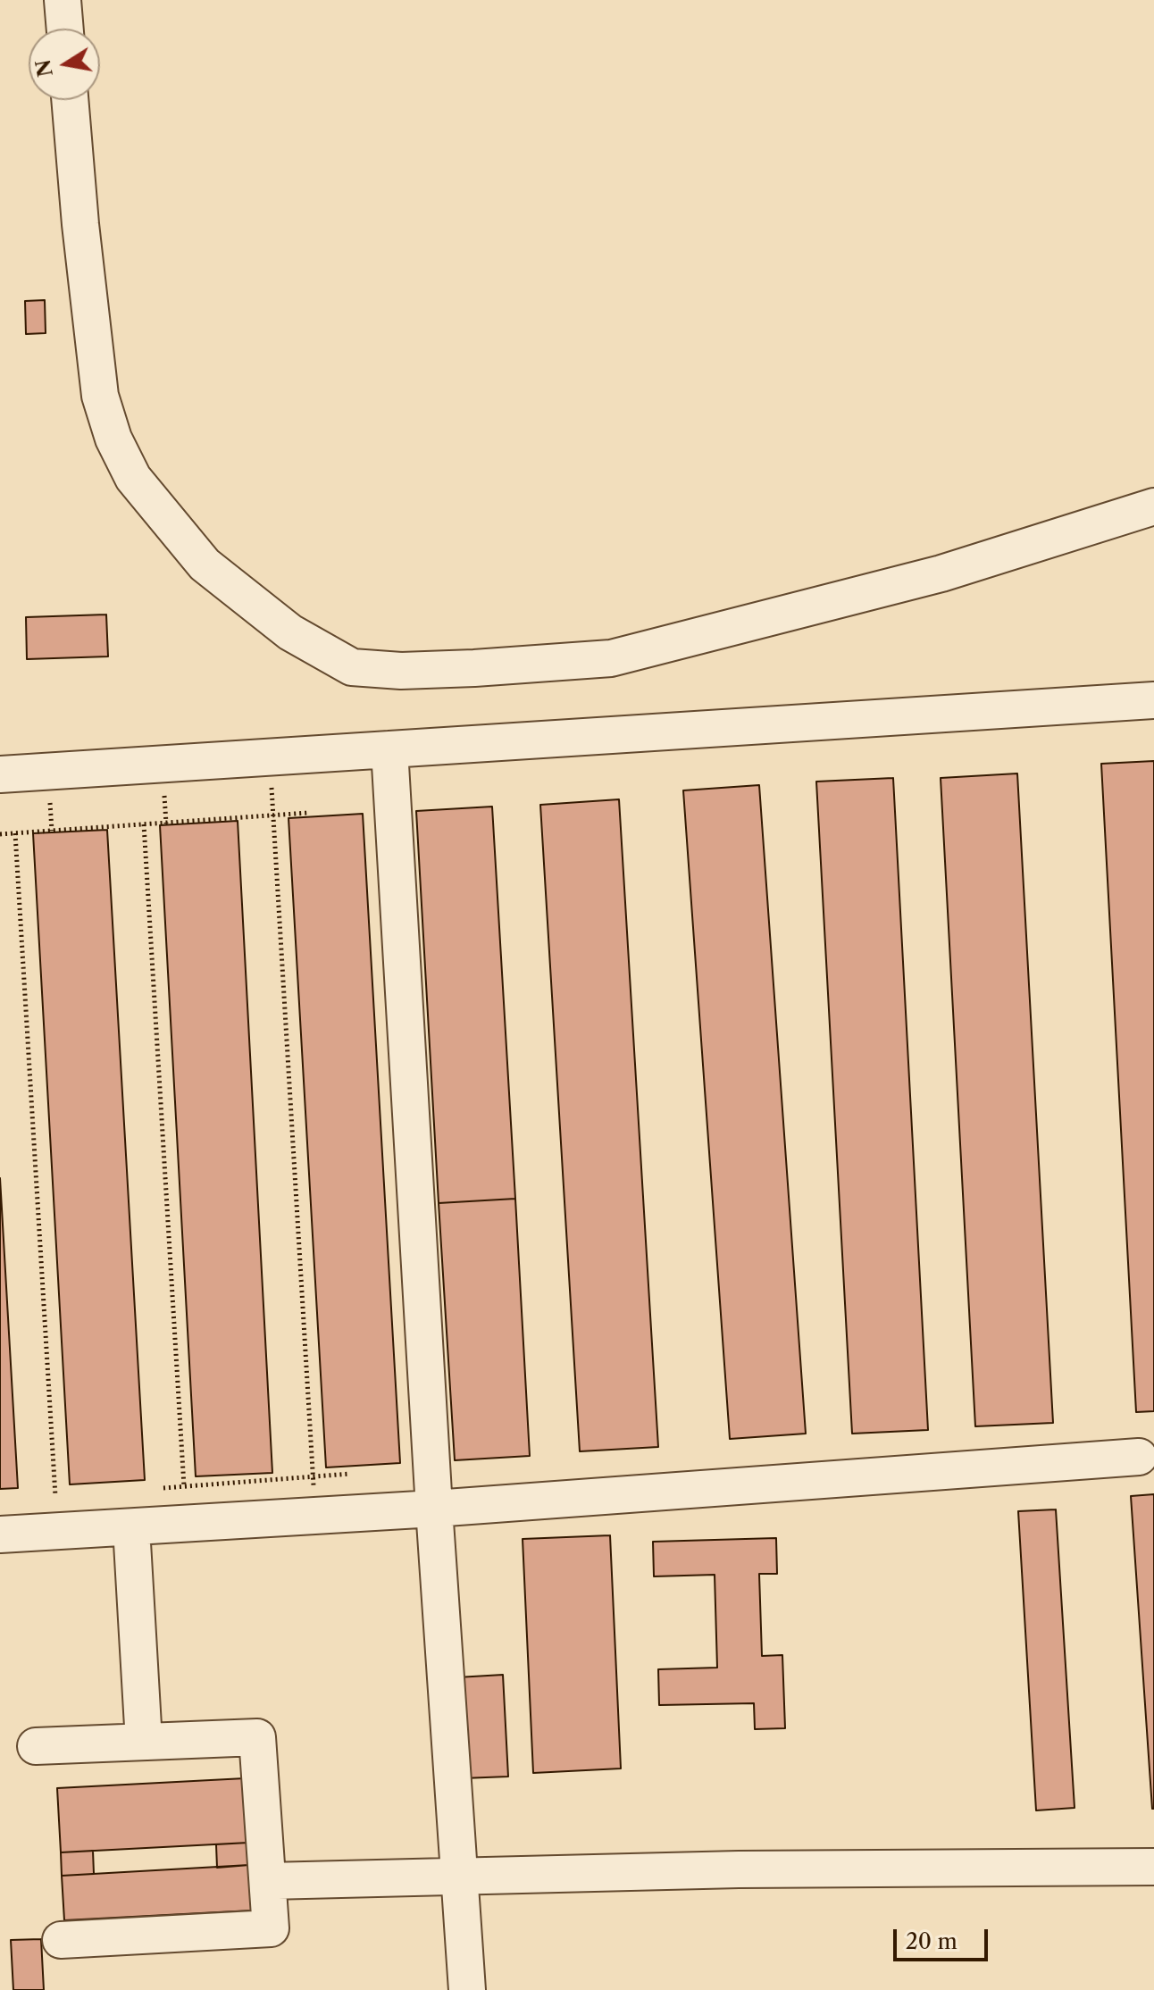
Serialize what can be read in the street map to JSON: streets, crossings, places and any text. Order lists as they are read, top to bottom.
{
  "scale_bar": "20 m",
  "north": "left"
}
